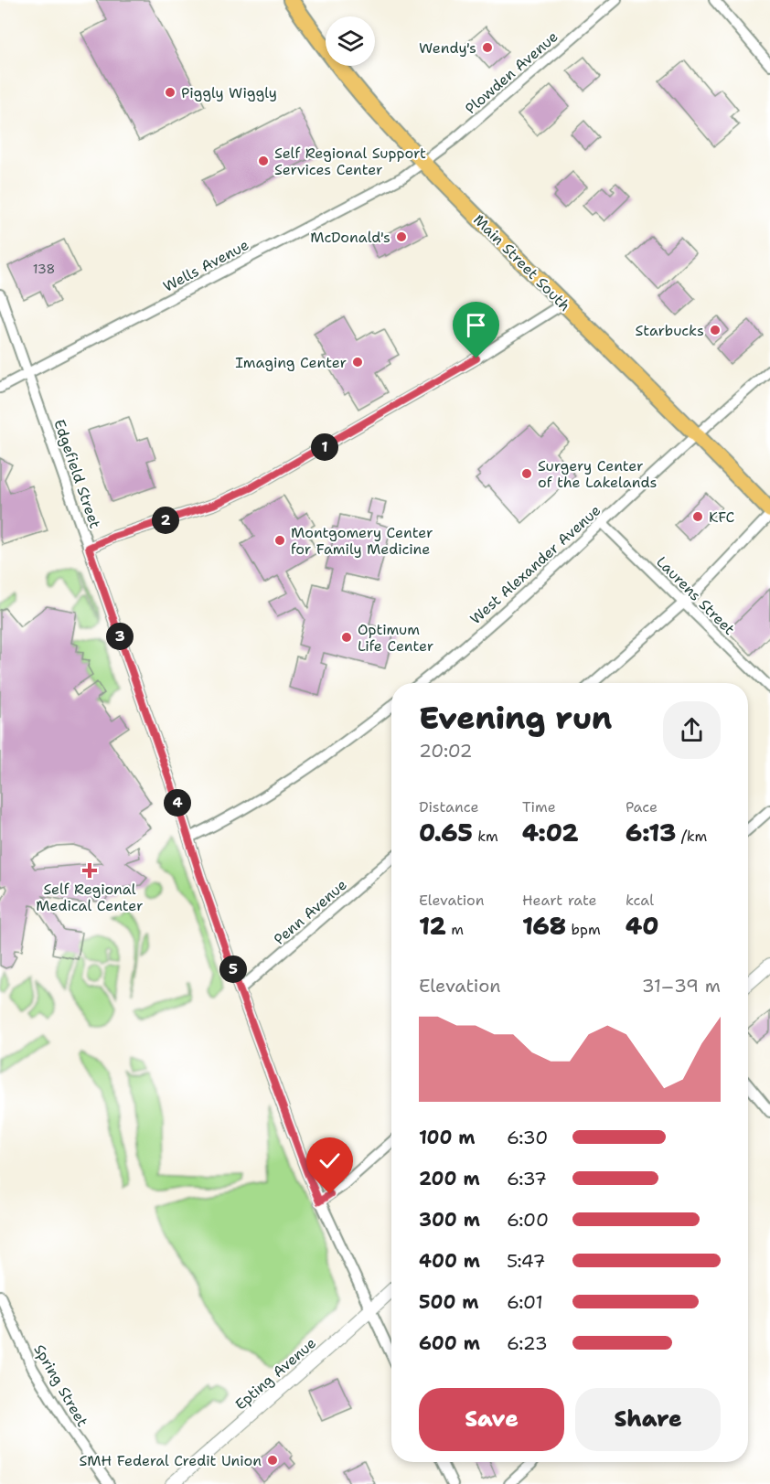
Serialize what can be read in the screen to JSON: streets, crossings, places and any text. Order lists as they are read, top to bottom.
{
  "streets": {
    "main road": ["Main Street South"],
    "street": [
      "Plowden Avenue",
      "Wells Avenue",
      "Edgefield Street",
      "West Alexander Avenue",
      "Laurens Street",
      "Penn Avenue",
      "Epting Avenue",
      "Spring Street"
    ]
  },
  "crossings": [
    ["Plowden Avenue", "Main Street South"],
    ["Plowden Avenue", "Wells Avenue"],
    ["Main Street South", "Wells Avenue"],
    ["Main Street South", "West Alexander Avenue"],
    ["Wells Avenue", "Edgefield Street"],
    ["Edgefield Street", "Penn Avenue"],
    ["Edgefield Street", "Epting Avenue"],
    ["West Alexander Avenue", "Laurens Street"]
  ],
  "places": {
    "other": [
      "Wendy's",
      "Piggly Wiggly",
      "Self Regional Support Services Center",
      "McDonald's",
      "Starbucks",
      "Imaging Center",
      "Surgery Center of the Lakelands",
      "KFC",
      "Montgomery Center for Family Medicine",
      "Optimum Life Center",
      "SMH Federal Credit Union"
    ],
    "health": ["Self Regional Medical Center"]
  },
  "house_numbers": ["138"],
  "page": {
    "pins": [
      "1",
      "2",
      "3",
      "4",
      "5"
    ],
    "heading": ["Evening run", "20:02"],
    "stats": [
      ["Distance", "0.65 km"],
      ["Time", "4:02"],
      ["Pace", "6:13 /km"],
      ["Elevation", "12 m"],
      ["Heart rate", "168 bpm"],
      ["kcal", "40"]
    ],
    "chart": ["Elevation", "31–39 m"],
    "list": [
      {
        "name": "100 m",
        "note": "6:30"
      },
      {
        "name": "200 m",
        "note": "6:37"
      },
      {
        "name": "300 m",
        "note": "6:00"
      },
      {
        "name": "400 m",
        "note": "5:47"
      },
      {
        "name": "500 m",
        "note": "6:01"
      },
      {
        "name": "600 m",
        "note": "6:23"
      }
    ],
    "buttons": ["Save", "Share"]
  }
}
